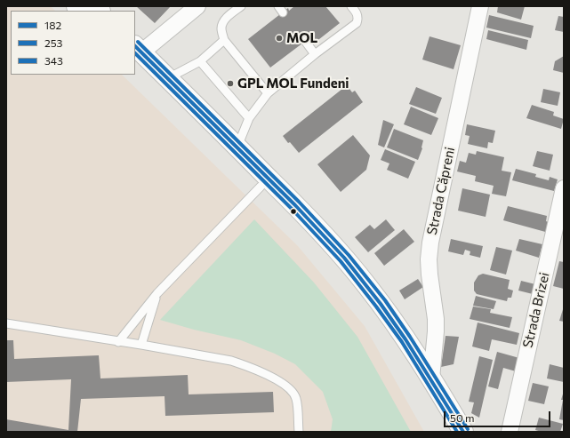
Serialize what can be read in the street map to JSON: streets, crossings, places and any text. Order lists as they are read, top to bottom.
{
  "streets": {
    "street": ["Strada Căpreni", "Strada Brizei"]
  },
  "places": ["MOL", "GPL MOL Fundeni"],
  "lines": ["transit line 343", "transit line 182", "transit line 253"],
  "legend": ["182", "253", "343"],
  "scale_bar": "50 m"
}
